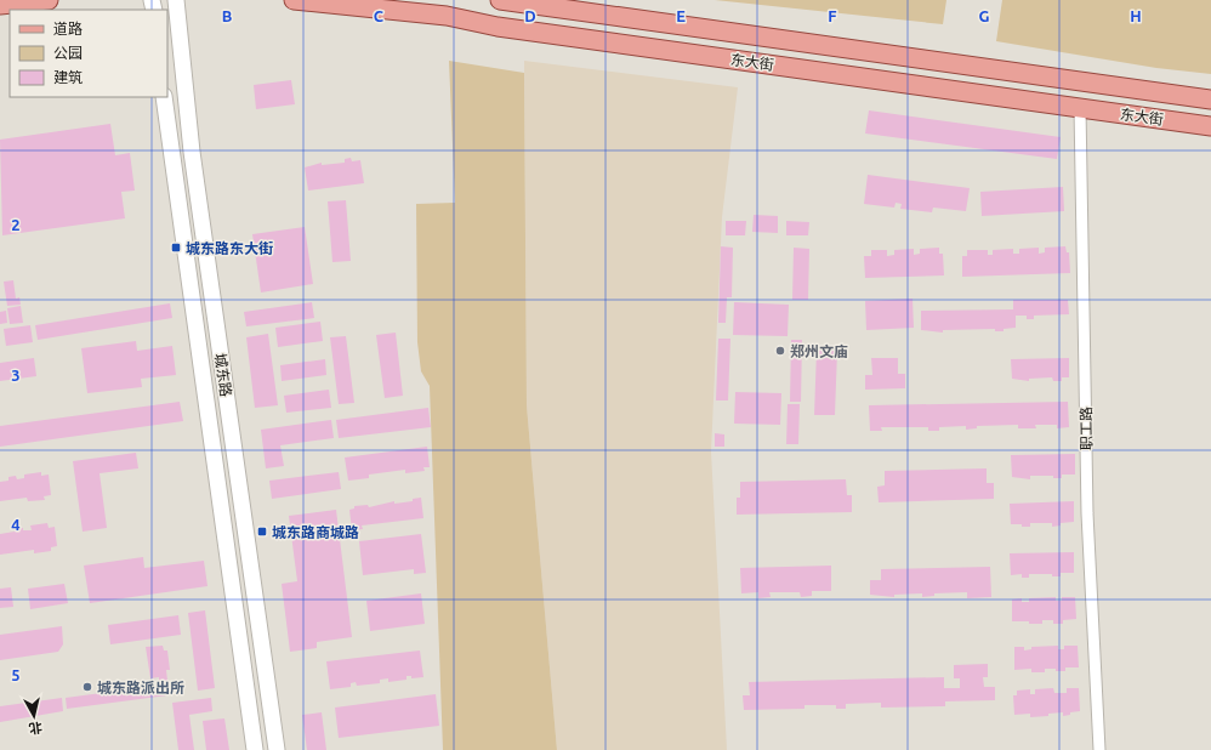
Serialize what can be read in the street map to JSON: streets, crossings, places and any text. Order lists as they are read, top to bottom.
{
  "streets": {
    "main road": ["东大街", "城东路"],
    "street": ["职工路"]
  },
  "crossings": [
    ["东大街", "职工路"]
  ],
  "places": {
    "transit": ["城东路东大街", "城东路商城路"],
    "other": ["郑州文庙", "城东路派出所"]
  },
  "legend": ["道路", "公园", "建筑"],
  "north": "bottom",
  "grid": {
    "columns": [
      "B",
      "C",
      "D",
      "E",
      "F",
      "G",
      "H"
    ],
    "rows": [
      "2",
      "3",
      "4",
      "5"
    ]
  }
}
